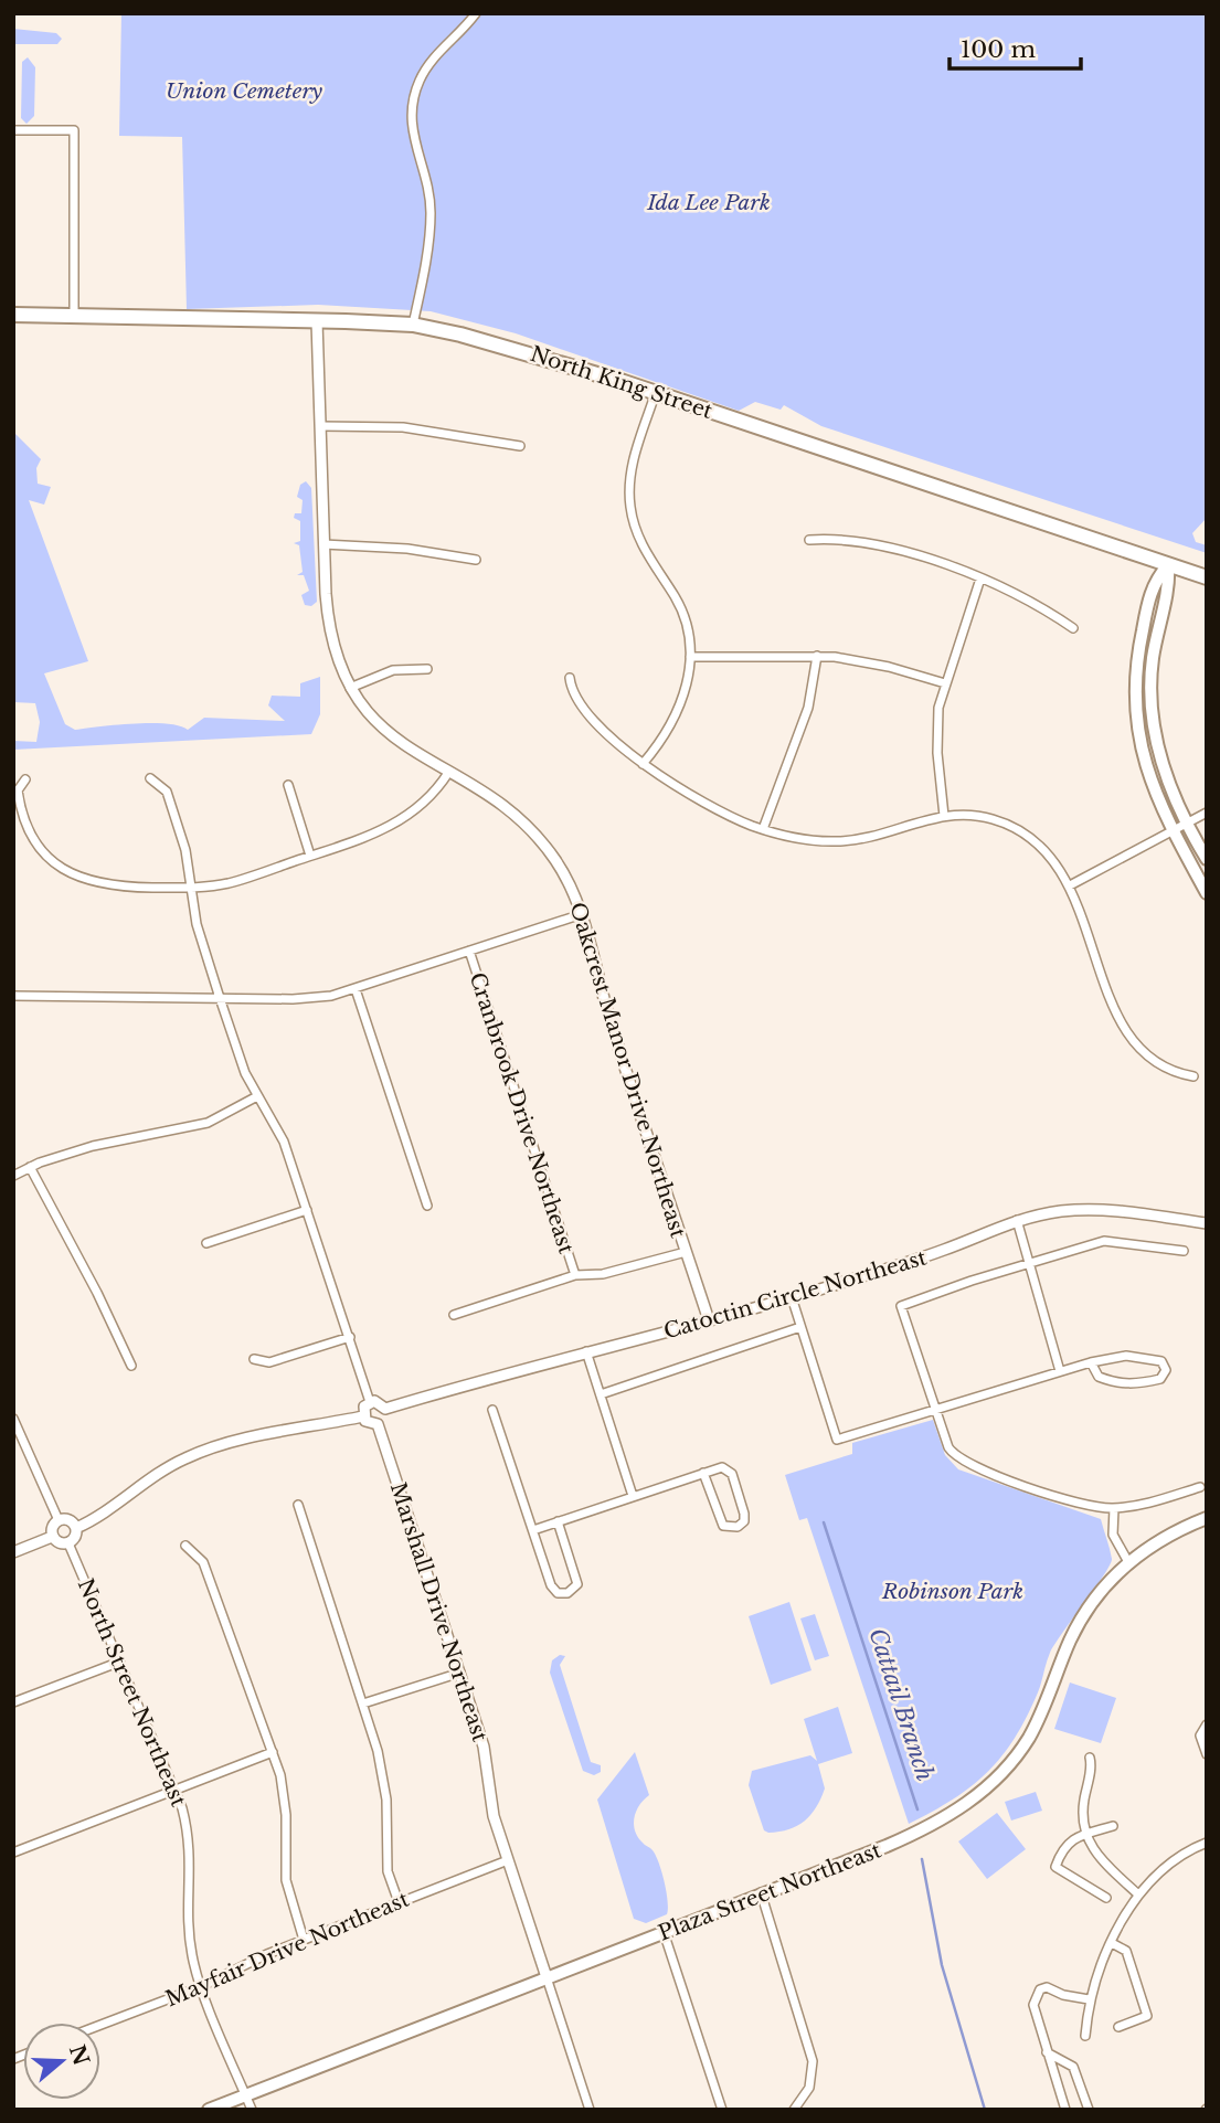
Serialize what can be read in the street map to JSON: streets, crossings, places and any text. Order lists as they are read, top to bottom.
{
  "streets": {
    "main road": ["North King Street", "Plaza Street Northeast"],
    "street": [
      "Oakcrest Manor Drive Northeast",
      "Cranbrook Drive Northeast",
      "Catoctin Circle Northeast",
      "Marshall Drive Northeast",
      "North Street Northeast",
      "Mayfair Drive Northeast"
    ]
  },
  "crossings": [
    ["North King Street", "Oakcrest Manor Drive Northeast"],
    ["Oakcrest Manor Drive Northeast", "Catoctin Circle Northeast"],
    ["Catoctin Circle Northeast", "Marshall Drive Northeast"],
    ["Marshall Drive Northeast", "Plaza Street Northeast"],
    ["Marshall Drive Northeast", "Mayfair Drive Northeast"],
    ["North Street Northeast", "Plaza Street Northeast"],
    ["North Street Northeast", "Mayfair Drive Northeast"]
  ],
  "water": ["Cattail Branch"],
  "parks": ["Union Cemetery", "Ida Lee Park", "Robinson Park"],
  "scale_bar": "100 m",
  "north": "right"
}
